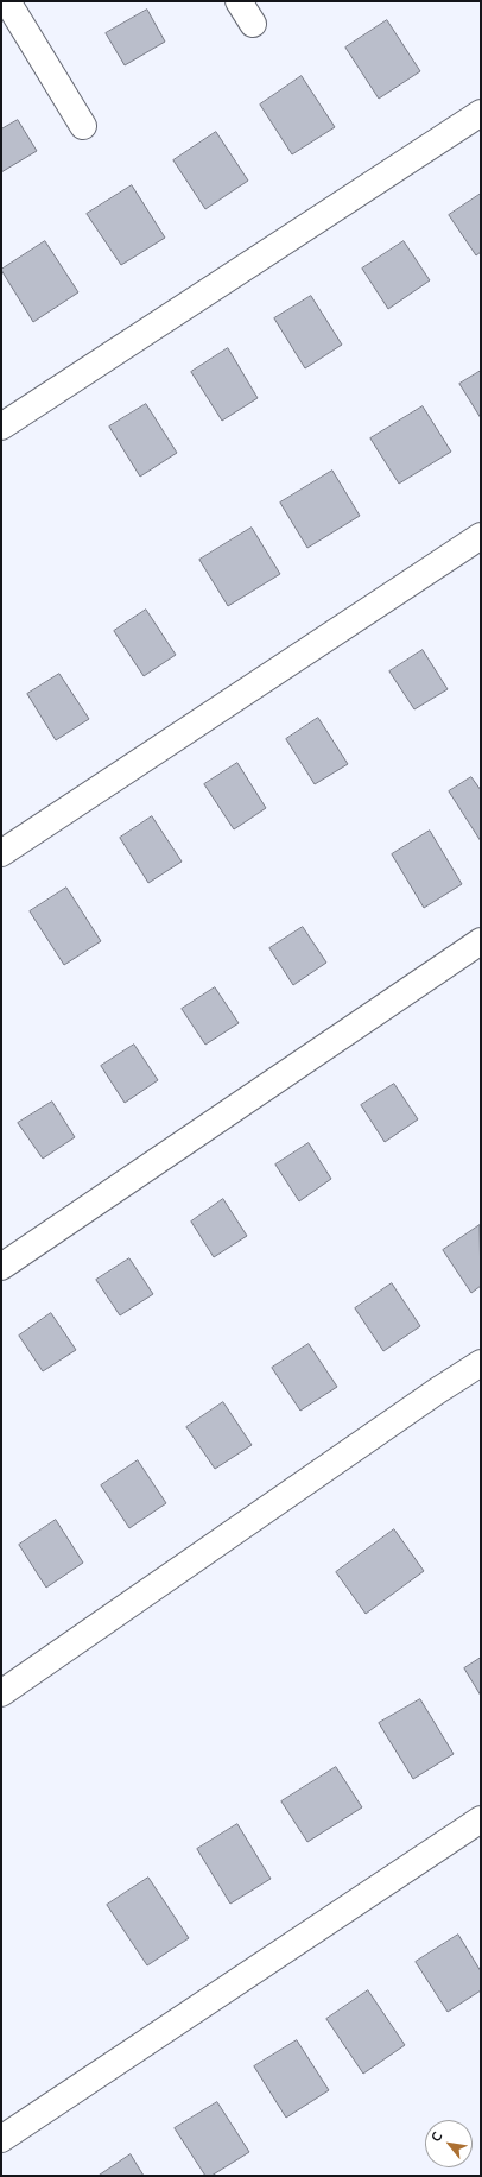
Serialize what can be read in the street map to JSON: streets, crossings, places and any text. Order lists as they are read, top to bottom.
{
  "north": "top left"
}
